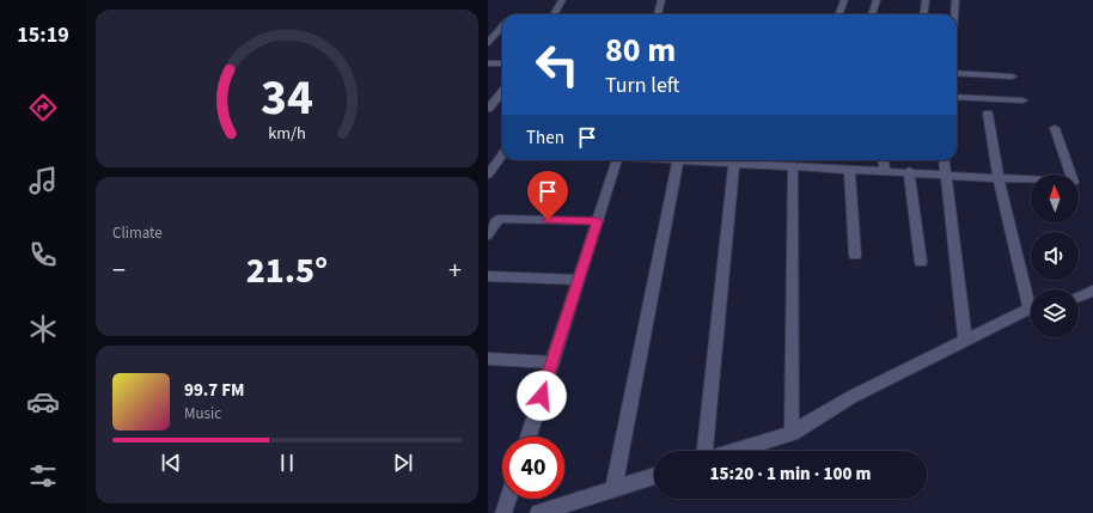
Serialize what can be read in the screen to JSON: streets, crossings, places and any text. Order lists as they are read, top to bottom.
{
  "north": "top",
  "page": {
    "tabs": "15:19",
    "turn": ["80 m", "Turn left"],
    "then": "Then",
    "tile": "Climate",
    "heat": ["−", "21.5°", "+"],
    "song": ["99.7 FM", "Music"],
    "limit": "40",
    "trip": "15:20 · 1 min · 100 m",
    "gauge": ["34", "km/h"]
  }
}
